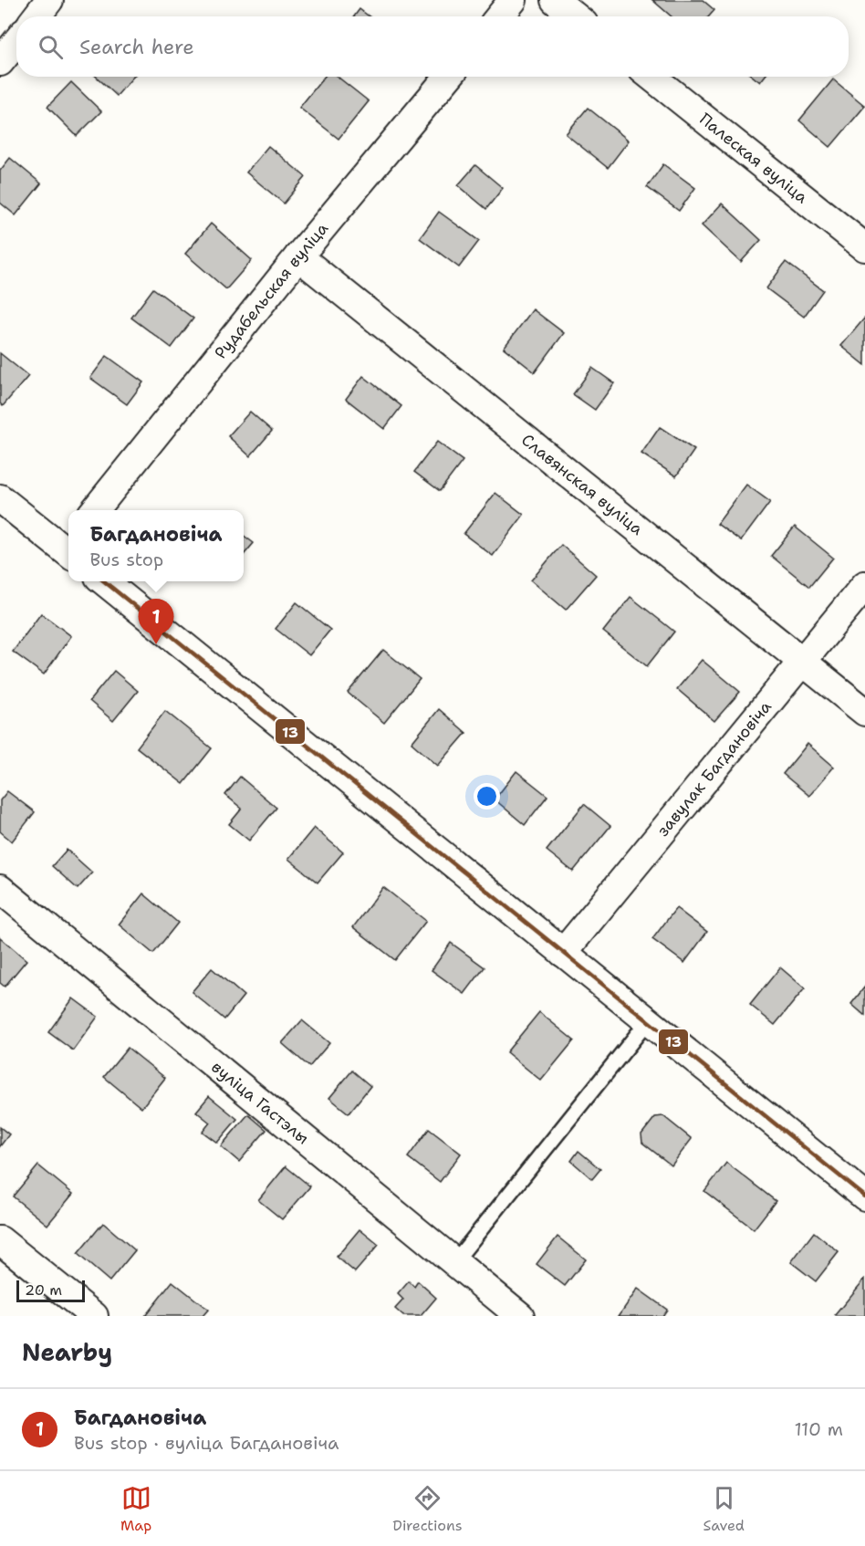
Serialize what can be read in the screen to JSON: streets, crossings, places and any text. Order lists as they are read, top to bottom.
{
  "streets": {
    "street": [
      "Палеская вуліца",
      "Рудабельская вуліца",
      "Славянская вуліца",
      "завулак Багдановіча",
      "вуліца Гастэлы"
    ]
  },
  "crossings": [
    ["Рудабельская вуліца", "Славянская вуліца"],
    ["Славянская вуліца", "завулак Багдановіча"]
  ],
  "lines": ["transit line 13"],
  "scale_bar": "20 m",
  "page": {
    "search": "Search here",
    "popup": ["Багдановіча", "Bus stop"],
    "pins": "1",
    "scale": "20 m",
    "heading": "Nearby",
    "list": [
      {
        "mark": "1",
        "name": "Багдановіча",
        "note": "Bus stop · вуліца Багдановіча",
        "value": "110 m"
      }
    ],
    "nav": ["Map", "Directions", "Saved"]
  }
}
